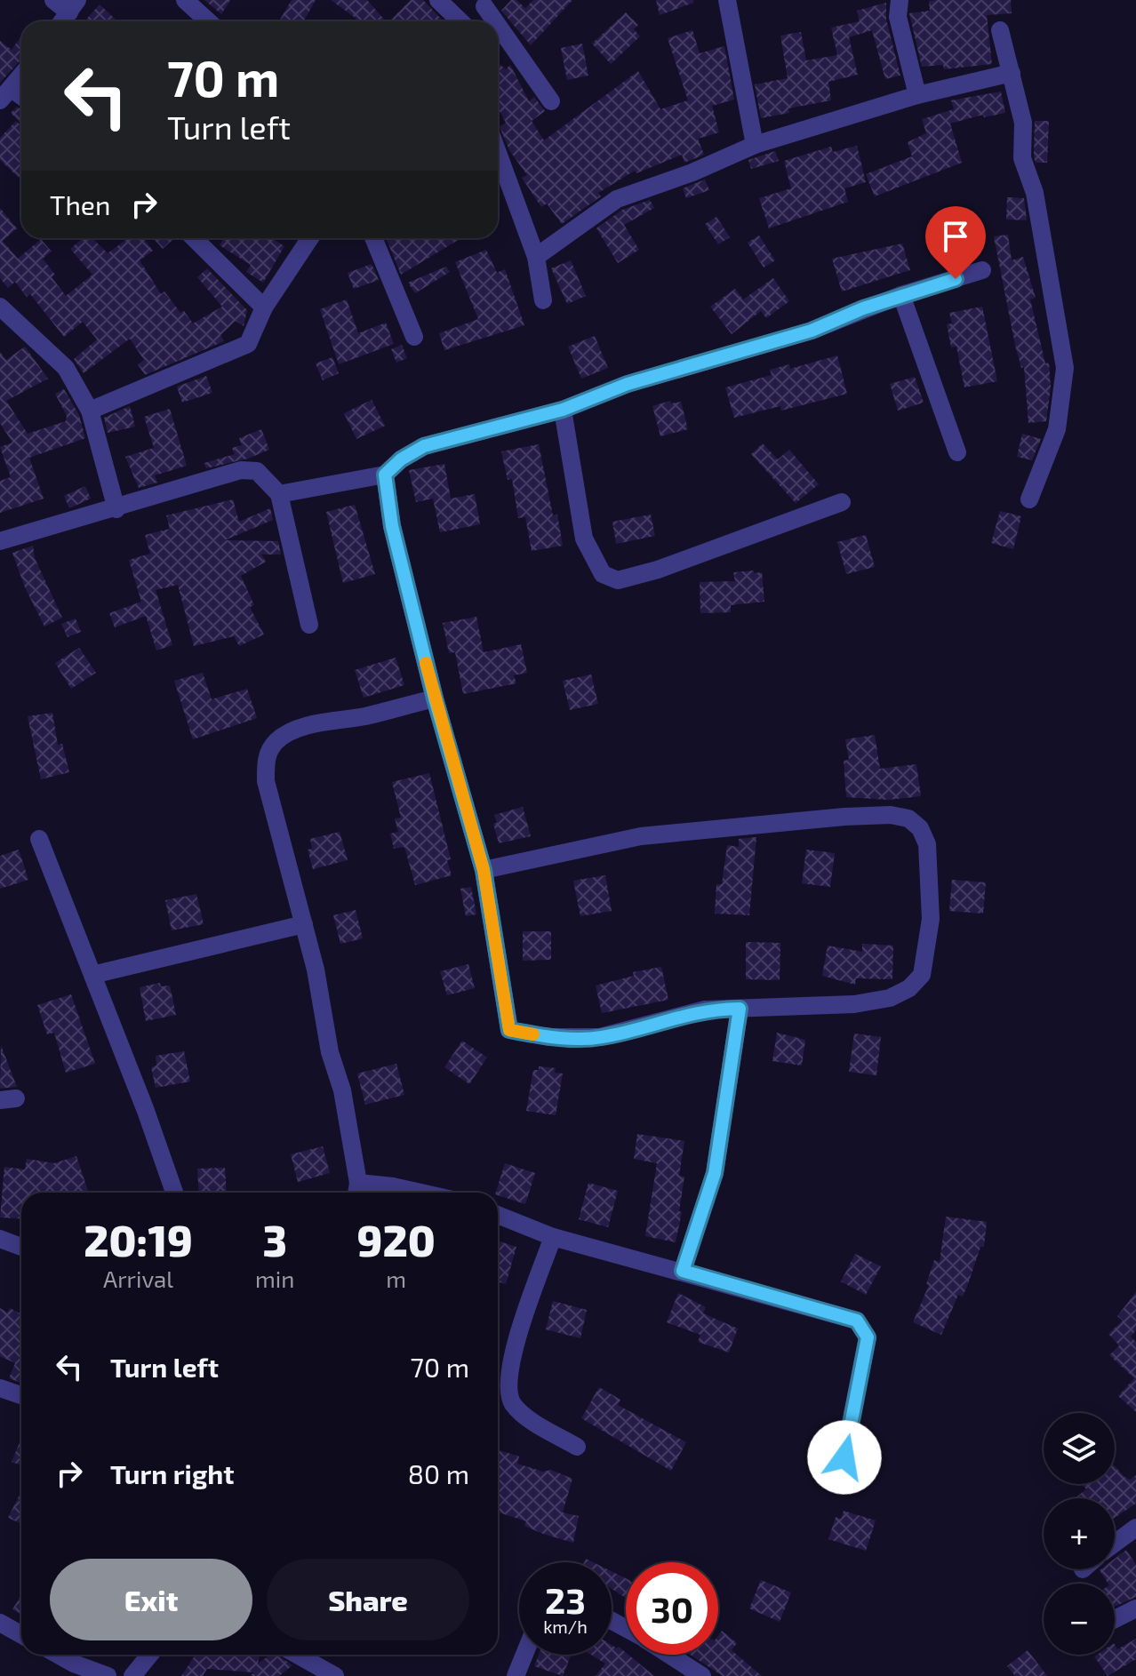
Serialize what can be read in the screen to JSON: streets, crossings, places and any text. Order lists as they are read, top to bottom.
{
  "page": {
    "turn": ["70 m", "Turn left"],
    "then": "Then",
    "eta": [
      "20:19",
      "Arrival",
      "3",
      "min",
      "920",
      "m"
    ],
    "list": [
      {
        "name": "Turn left",
        "value": "70 m"
      },
      {
        "name": "Turn right",
        "value": "80 m"
      }
    ],
    "map_buttons": ["+", "−"],
    "buttons": ["Exit", "Share"],
    "speed": "23 km/h",
    "limit": "30"
  }
}
